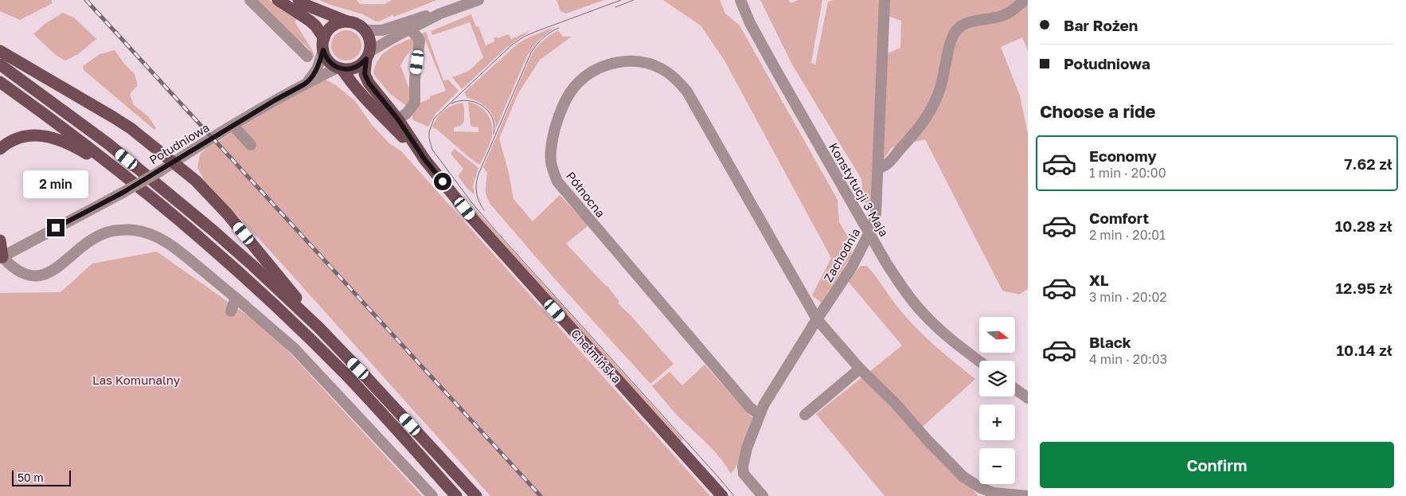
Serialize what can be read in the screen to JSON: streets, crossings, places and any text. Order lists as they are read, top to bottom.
{
  "streets": {
    "main road": ["Chełmińska"],
    "street": [
      "Południowa",
      "Konstytucji 3 Maja",
      "Północna",
      "Zachodnia"
    ]
  },
  "crossings": [
    ["Południowa", "Chełmińska"],
    ["Konstytucji 3 Maja", "Zachodnia"],
    ["Północna", "Zachodnia"]
  ],
  "parks": ["Las Komunalny"],
  "scale_bar": "50 m",
  "north": "right",
  "page": {
    "banner": ["Bar Rożen", "Południowa"],
    "heading": "Choose a ride",
    "list": [
      {
        "name": "Economy",
        "note": "1 min · 20:00",
        "value": "7.62 zł"
      },
      {
        "name": "Comfort",
        "note": "2 min · 20:01",
        "value": "10.28 zł"
      },
      {
        "name": "XL",
        "note": "3 min · 20:02",
        "value": "12.95 zł"
      },
      {
        "name": "Black",
        "note": "4 min · 20:03",
        "value": "10.14 zł"
      }
    ],
    "bubble": "2 min",
    "map_buttons": ["+", "−"],
    "buttons": "Confirm",
    "scale": "50 m"
  }
}
